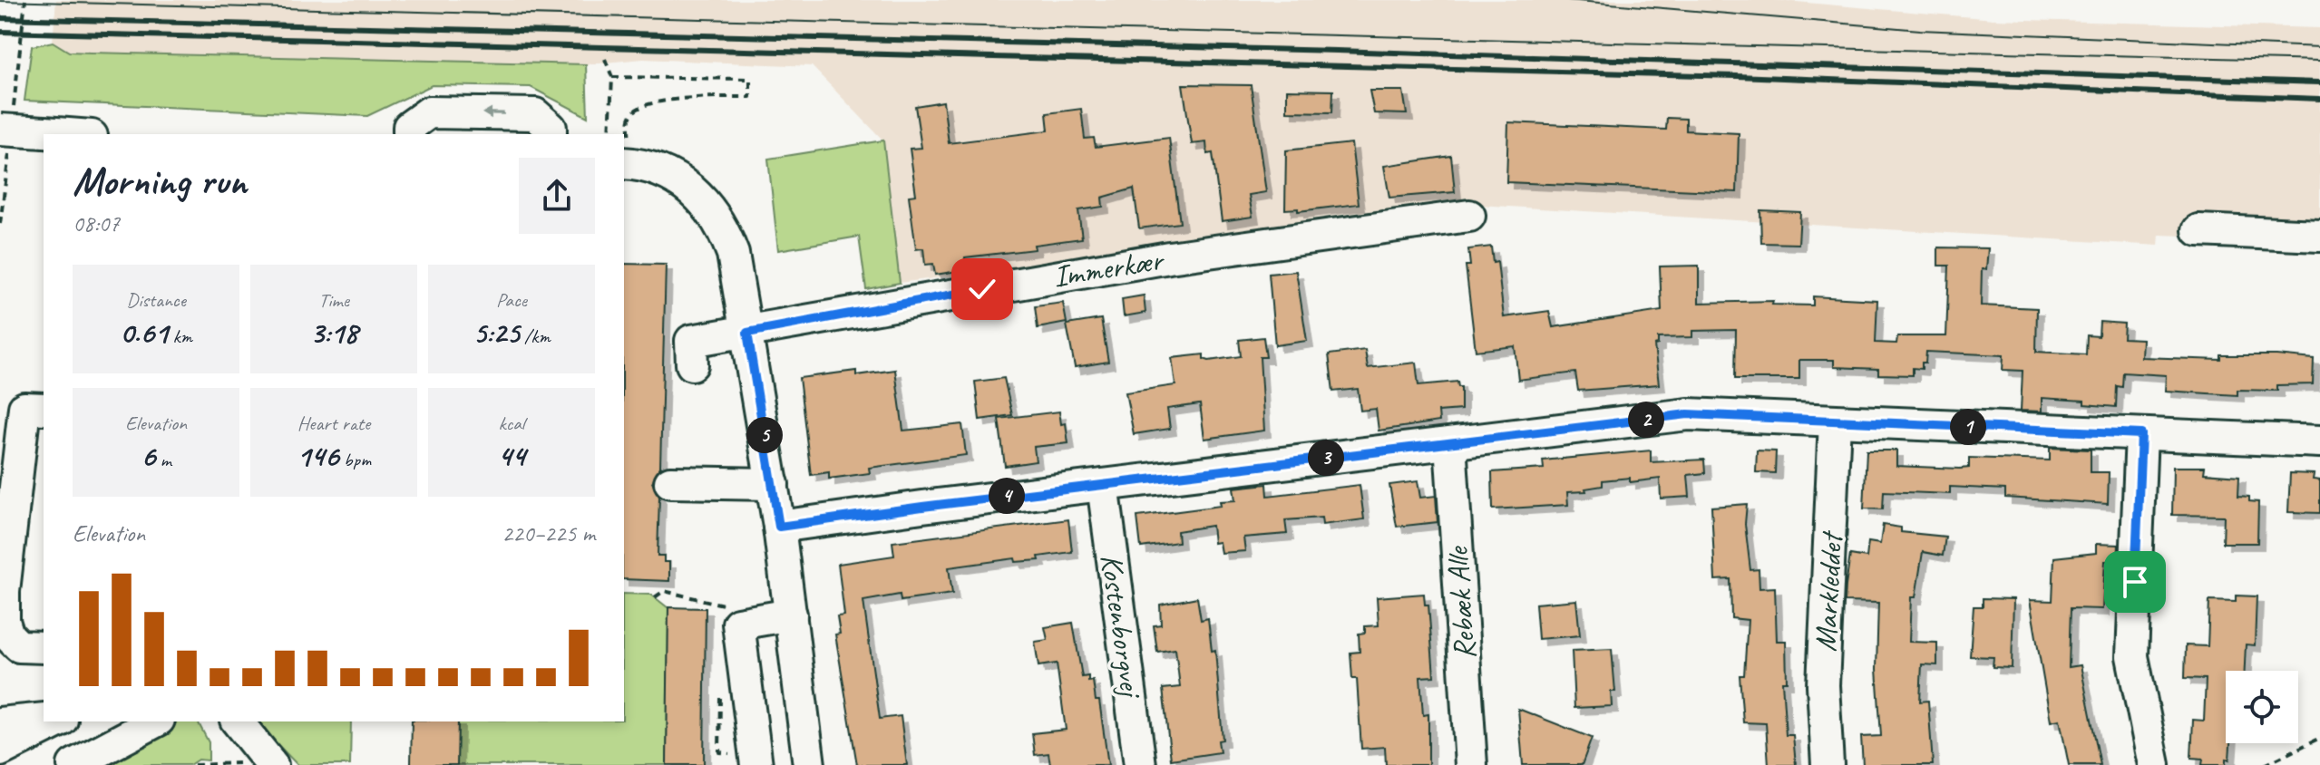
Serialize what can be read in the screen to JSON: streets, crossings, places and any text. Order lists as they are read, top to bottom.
{
  "streets": {
    "street": [
      "Immerkær",
      "Markleddet",
      "Rebæk Alle",
      "Kostenborgvej"
    ]
  },
  "page": {
    "heading": ["Morning run", "08:07"],
    "stats": [
      ["Distance", "0.61 km"],
      ["Time", "3:18"],
      ["Pace", "5:25 /km"],
      ["Elevation", "6 m"],
      ["Heart rate", "146 bpm"],
      ["kcal", "44"]
    ],
    "pins": [
      "2",
      "1",
      "5",
      "3",
      "4"
    ],
    "chart": ["Elevation", "220–225 m"]
  }
}
